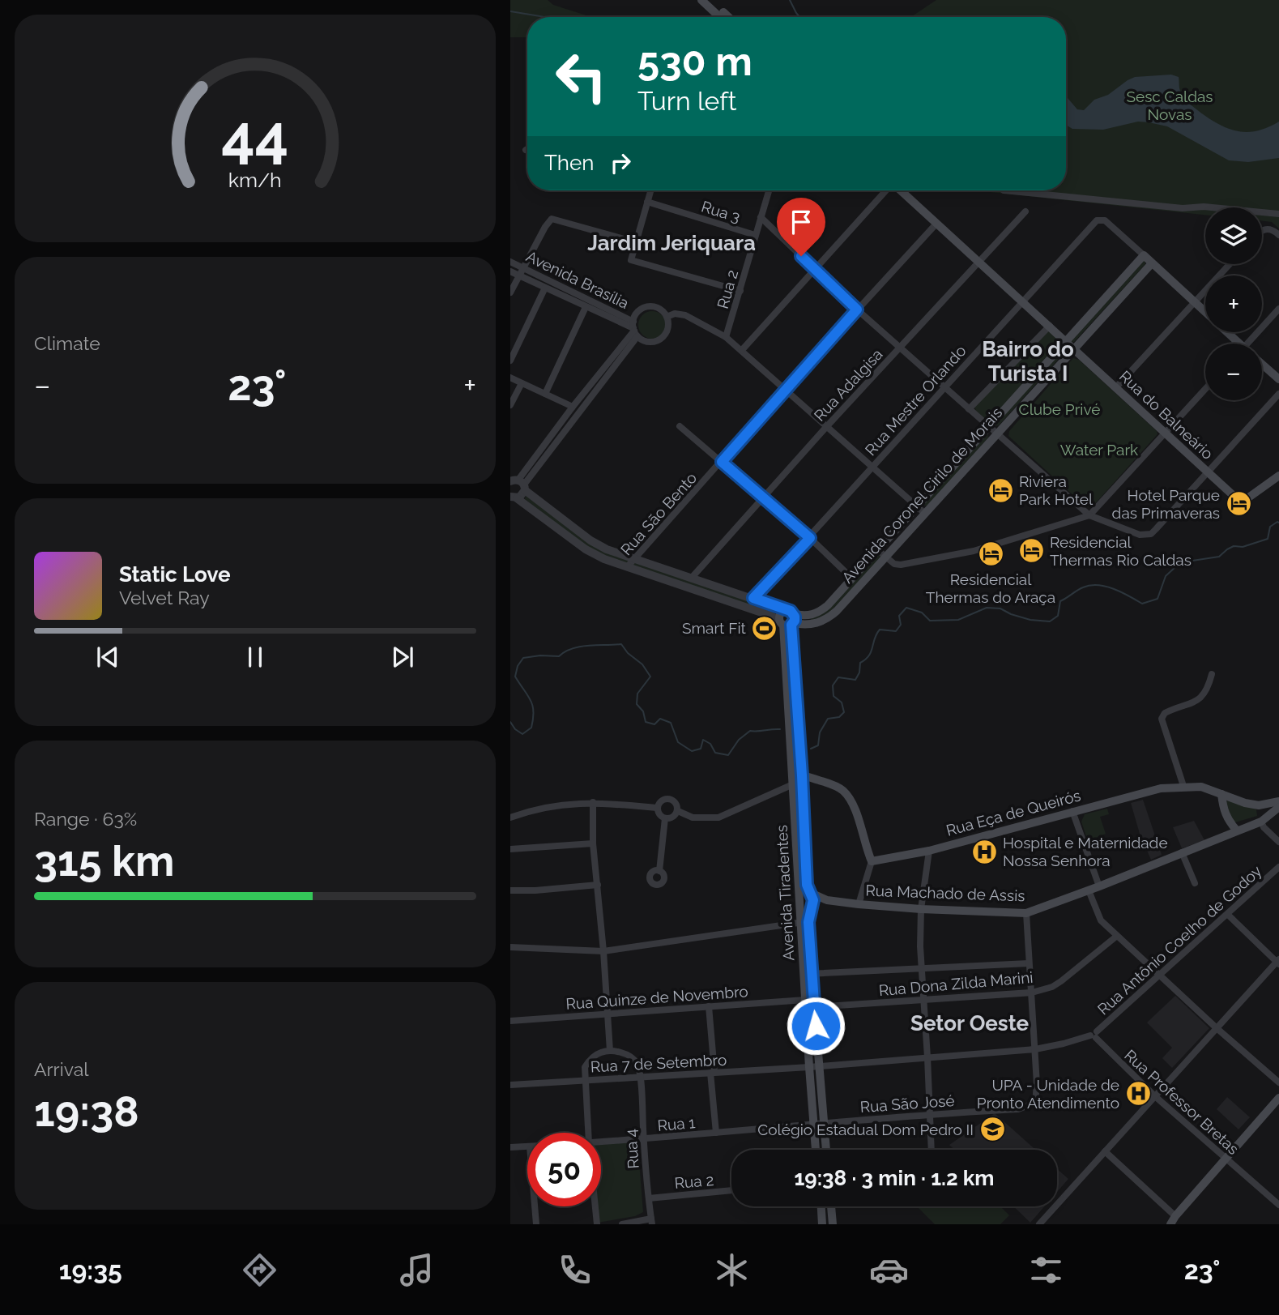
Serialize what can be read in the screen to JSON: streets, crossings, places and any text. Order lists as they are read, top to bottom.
{
  "streets": {
    "main road": [
      "Rua do Balneário",
      "Avenida Coronel Cirilo de Morais",
      "Rua Eça de Queirós",
      "Avenida Tiradentes",
      "Rua Machado de Assis"
    ],
    "street": [
      "Rua 3",
      "Avenida Brasília",
      "Rua 2",
      "Rua Adalgisa",
      "Rua Mestre Orlando",
      "Rua São Bento",
      "Rua Antônio Coelho de Godoy",
      "Rua Dona Zilda Marini",
      "Rua Quinze de Novembro",
      "Rua 7 de Setembro",
      "Rua Professor Bretas",
      "Rua São José",
      "Rua 1",
      "Rua 4"
    ]
  },
  "crossings": [
    ["Rua 3", "Rua 2"],
    ["Rua 2", "Rua 4"],
    ["Rua Adalgisa", "Rua do Balneário"],
    ["Rua Mestre Orlando", "Rua do Balneário"],
    ["Rua Mestre Orlando", "Avenida Coronel Cirilo de Morais"],
    ["Rua do Balneário", "Avenida Coronel Cirilo de Morais"],
    ["Rua do Balneário", "Rua São Bento"],
    ["Avenida Tiradentes", "Rua Machado de Assis"],
    ["Avenida Tiradentes", "Rua Antônio Coelho de Godoy"],
    ["Avenida Tiradentes", "Rua Dona Zilda Marini"],
    ["Avenida Tiradentes", "Rua Quinze de Novembro"],
    ["Avenida Tiradentes", "Rua 7 de Setembro"],
    ["Avenida Tiradentes", "Rua São José"],
    ["Avenida Tiradentes", "Rua 1"],
    ["Rua Antônio Coelho de Godoy", "Rua 7 de Setembro"],
    ["Rua Antônio Coelho de Godoy", "Rua Professor Bretas"],
    ["Rua Antônio Coelho de Godoy", "Rua São José"],
    ["Rua 7 de Setembro", "Rua 4"],
    ["Rua São José", "Rua 1"],
    ["Rua 1", "Rua 4"]
  ],
  "districts": ["Jardim Jeriquara", "Bairro do Turista I", "Setor Oeste"],
  "parks": ["Sesc Caldas Novas", "Clube Privé", "Water Park"],
  "places": {
    "hotel": [
      "Riviera Park Hotel",
      "Hotel Parque das Primaveras",
      "Residencial Thermas Rio Caldas",
      "Residencial Thermas do Araça"
    ],
    "sports": ["Smart Fit"],
    "hospital": ["Hospital e Maternidade Nossa Senhora", "UPA - Unidade de Pronto Atendimento"],
    "school or university": ["Colégio Estadual Dom Pedro II"]
  },
  "page": {
    "turn": ["530 m", "Turn left"],
    "then": "Then",
    "map_buttons": ["+", "−"],
    "tile": [
      "Climate",
      ["Range · 63%", "315 km"],
      ["Arrival", "19:38"]
    ],
    "heat": ["−", "23°", "+"],
    "song": ["Static Love", "Velvet Ray"],
    "limit": "50",
    "trip": "19:38 · 3 min · 1.2 km",
    "tabs": ["19:35", "23°"],
    "gauge": ["44", "km/h"]
  }
}
